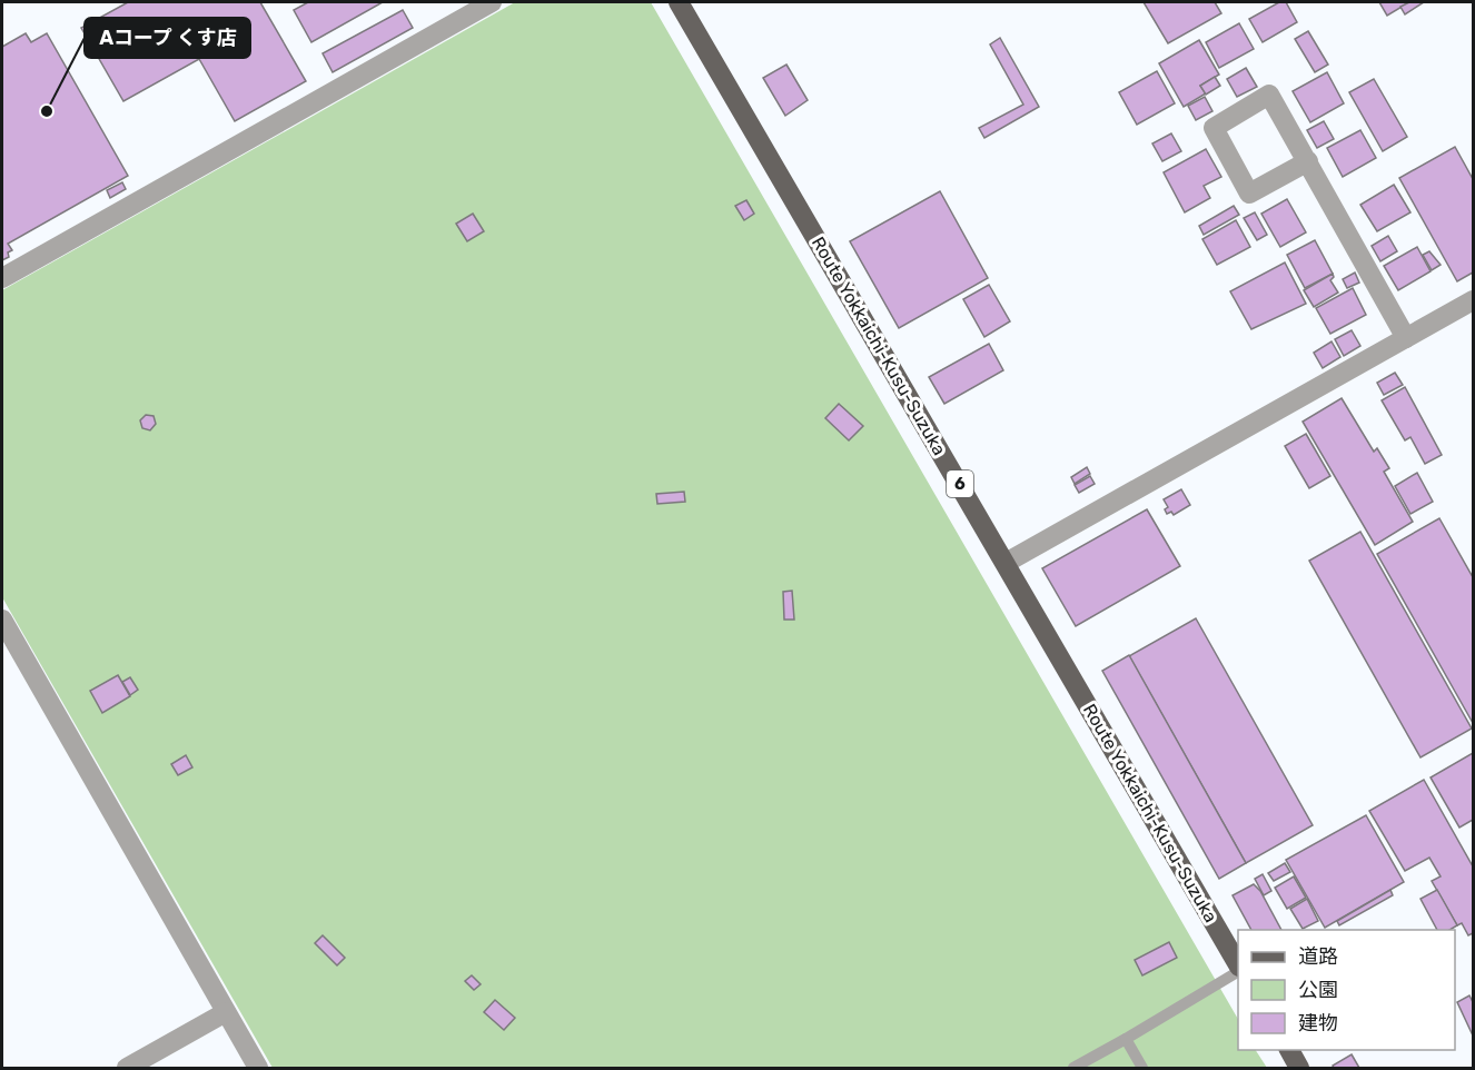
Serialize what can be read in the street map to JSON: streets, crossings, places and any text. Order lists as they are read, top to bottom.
{
  "streets": {
    "main road": ["Route Yokkaichi-Kusu-Suzuka", "6"]
  },
  "places": ["Aコープ くす店"],
  "legend": ["道路", "公園", "建物"]
}
